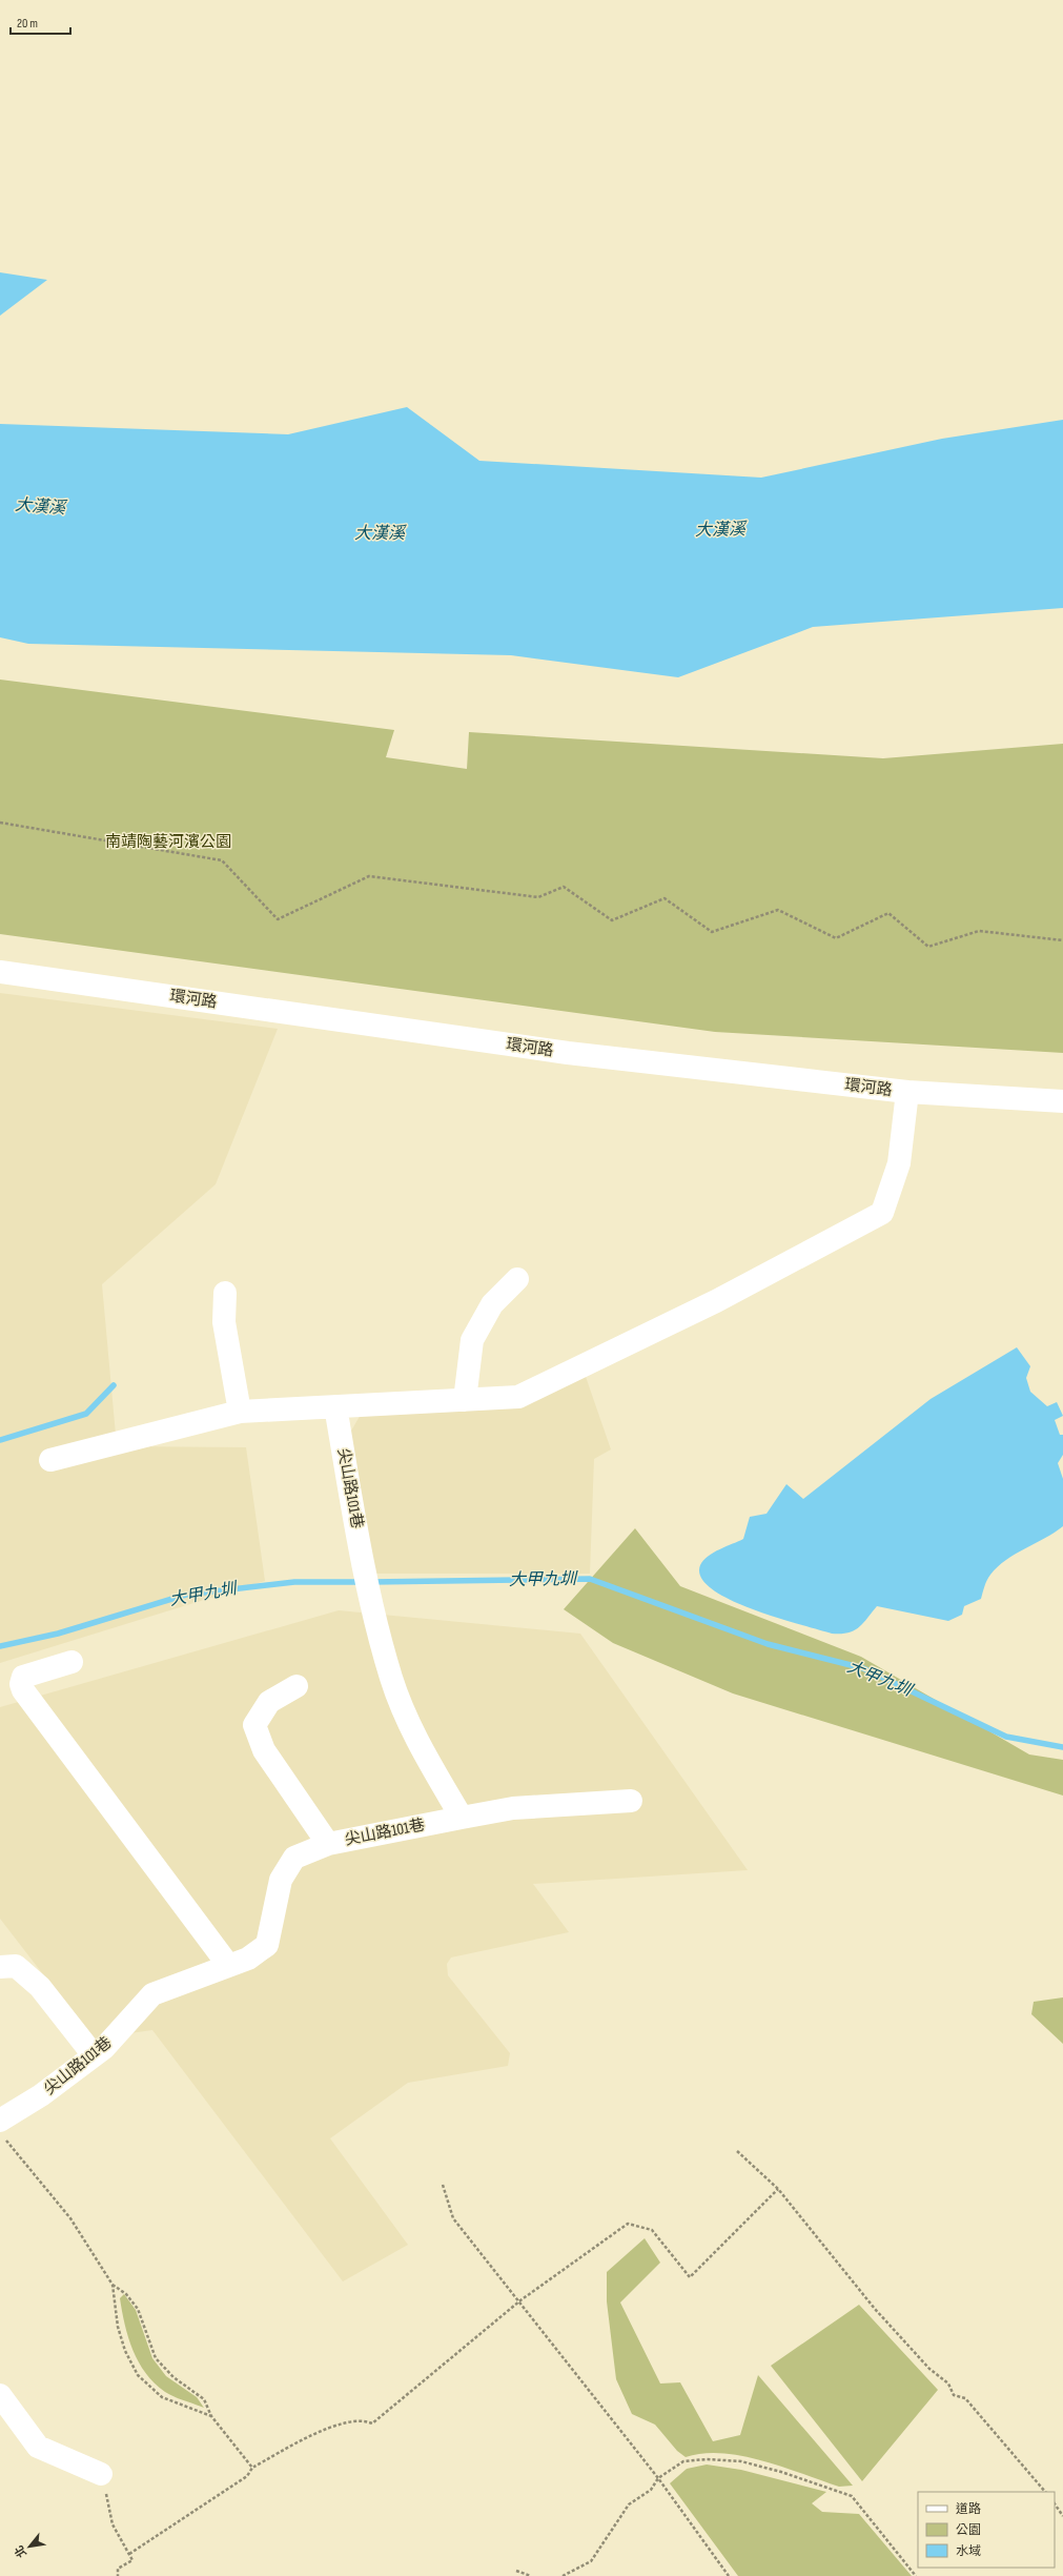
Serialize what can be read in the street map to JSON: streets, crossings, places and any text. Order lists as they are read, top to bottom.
{
  "streets": {
    "street": ["環河路", "尖山路101巷"]
  },
  "water": ["大漢溪", "大甲九圳"],
  "parks": ["南靖陶藝河濱公園"],
  "legend": ["道路", "公園", "水域"],
  "scale_bar": "20 m",
  "north": "bottom left"
}
